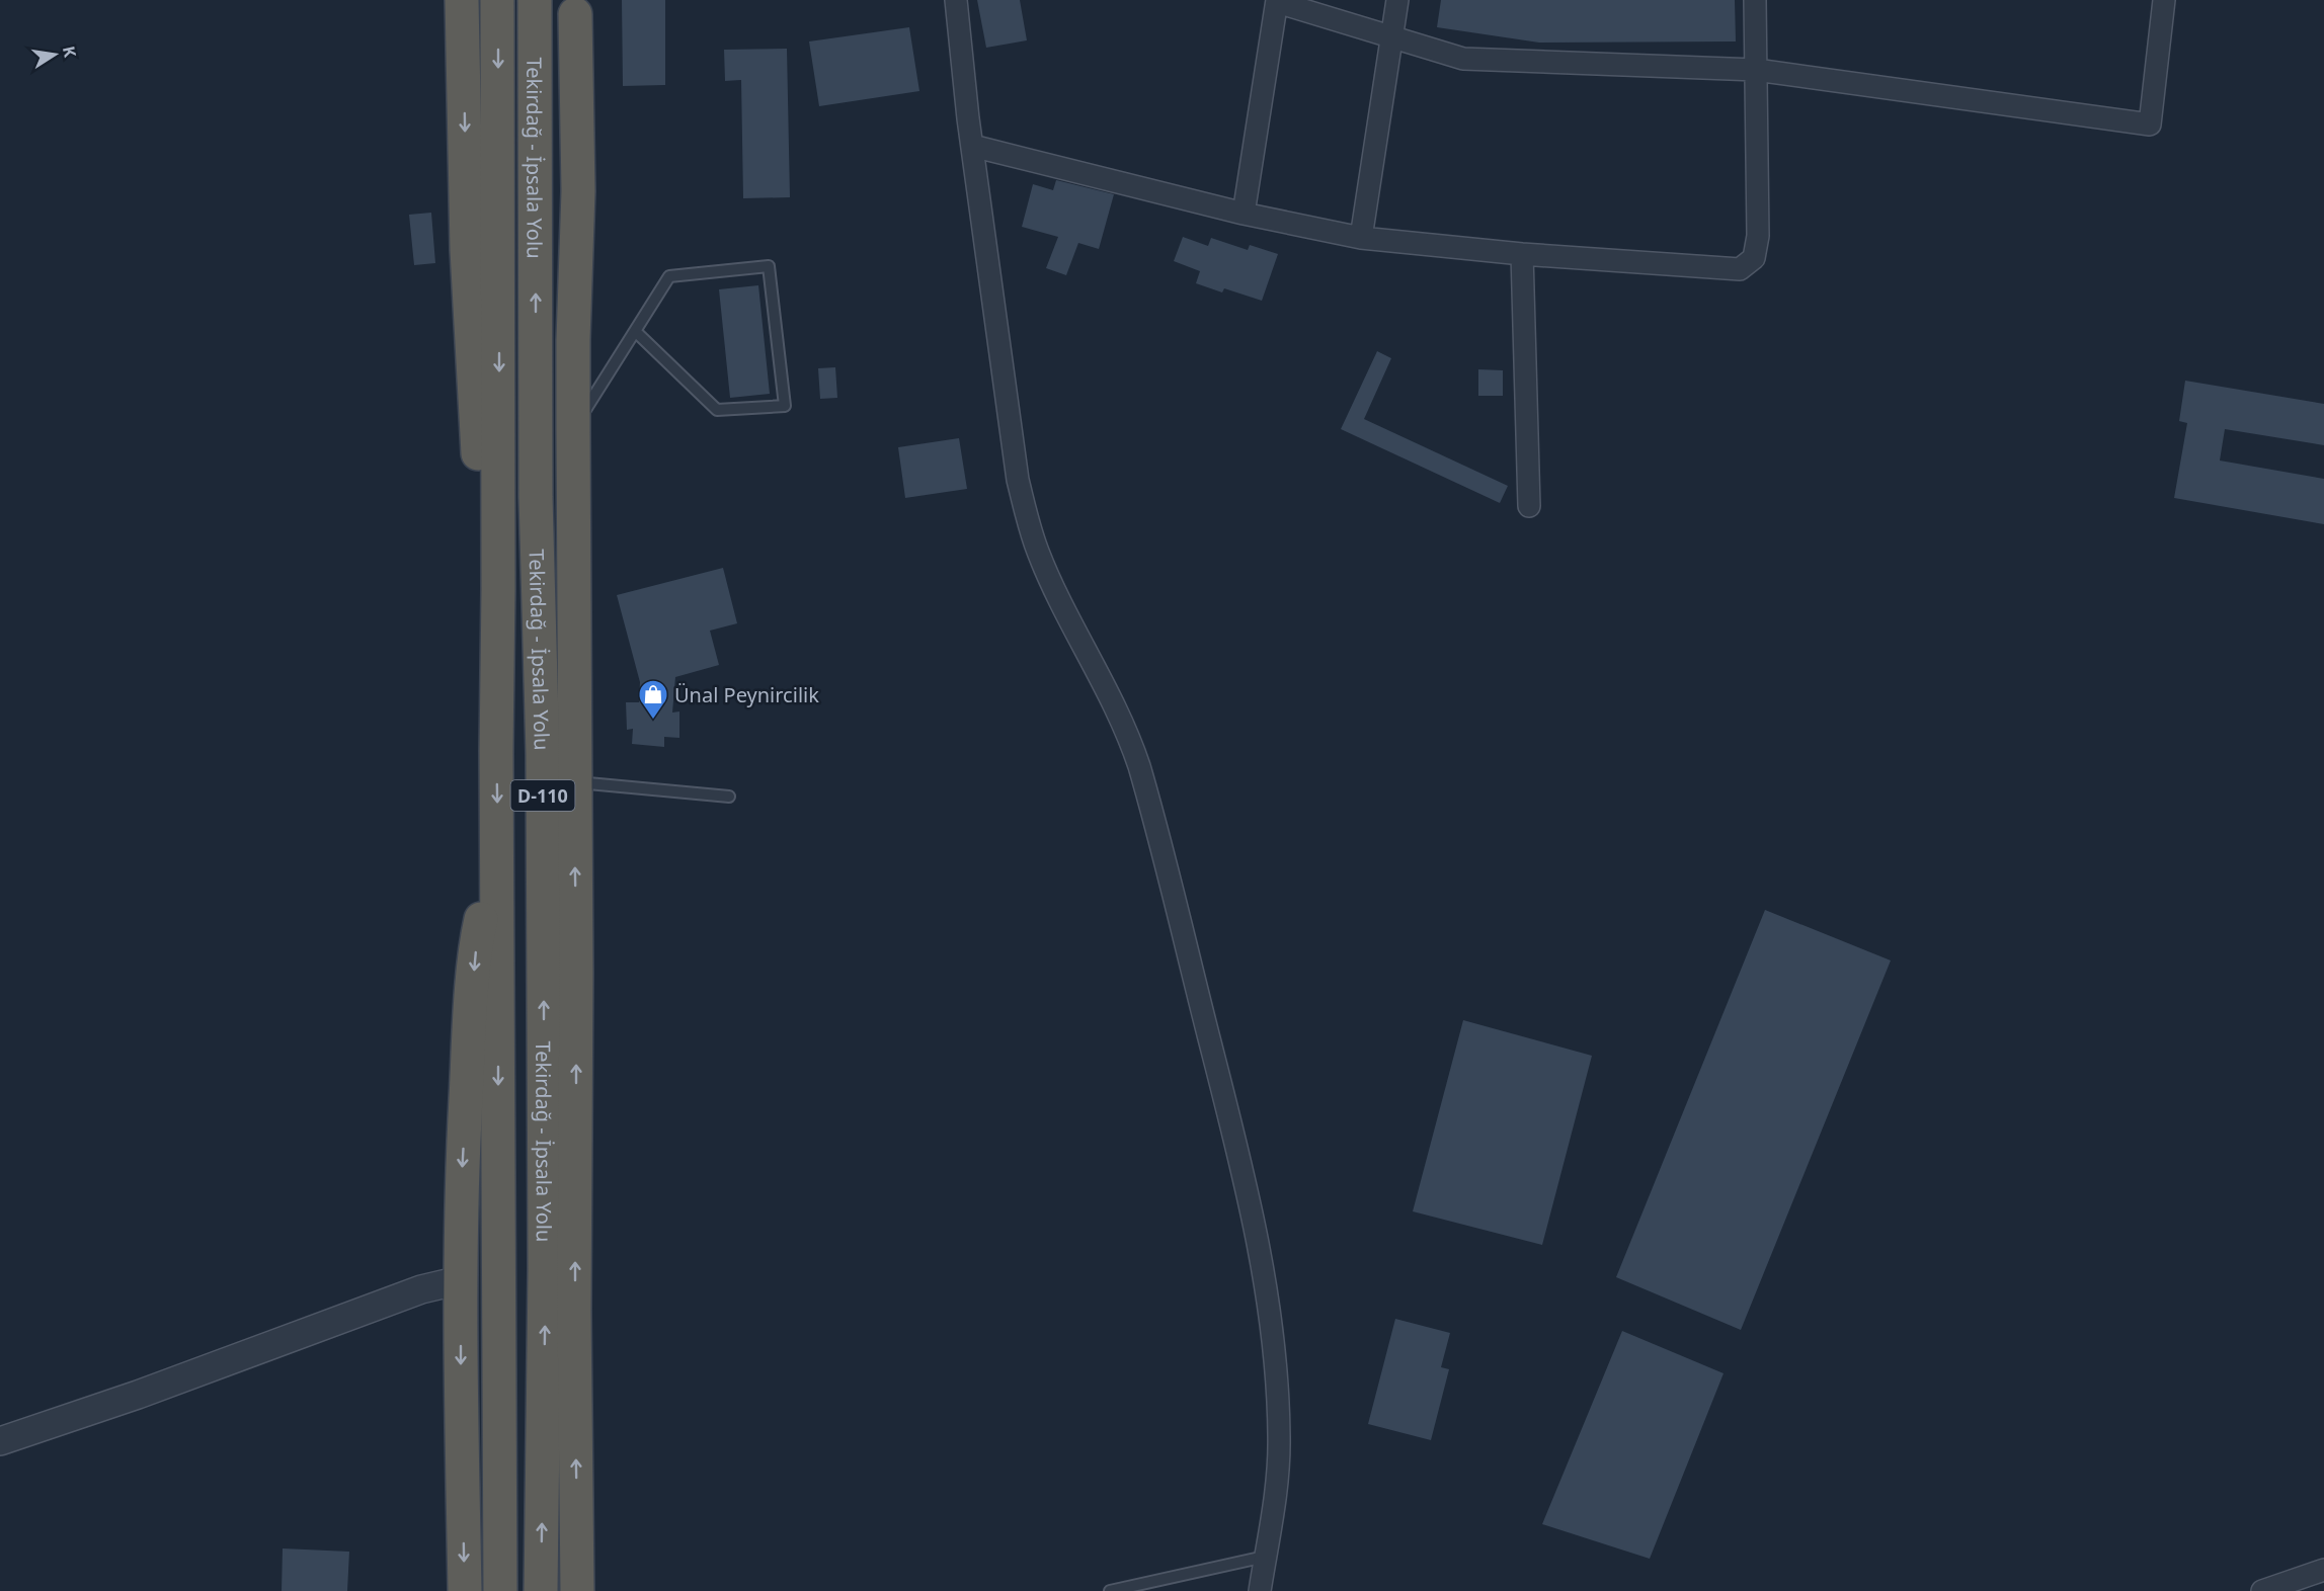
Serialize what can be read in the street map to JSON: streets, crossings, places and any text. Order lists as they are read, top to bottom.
{
  "streets": {
    "highway": ["Tekirdağ - İpsala Yolu", "D-110"]
  },
  "places": {
    "shop": ["Ünal Peynircilik"]
  },
  "north": "right"
}
